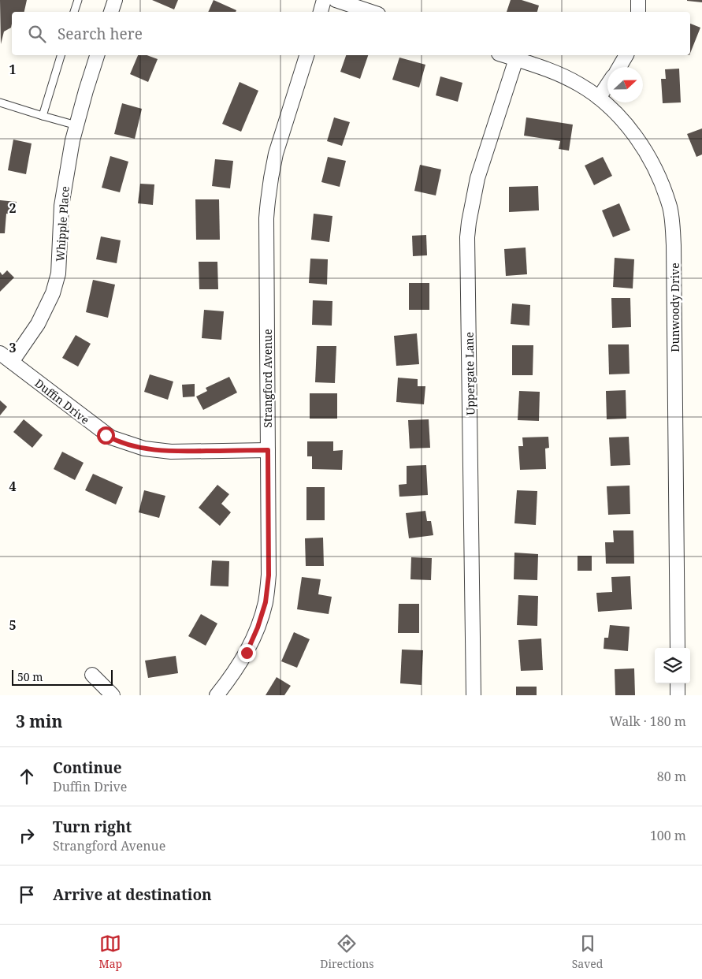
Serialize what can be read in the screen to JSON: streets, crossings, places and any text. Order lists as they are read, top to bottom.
{
  "streets": {
    "street": [
      "Whipple Place",
      "Dunwoody Drive",
      "Uppergate Lane",
      "Strangford Avenue",
      "Duffin Drive"
    ]
  },
  "crossings": [
    ["Whipple Place", "Duffin Drive"],
    ["Dunwoody Drive", "Uppergate Lane"],
    ["Strangford Avenue", "Duffin Drive"]
  ],
  "scale_bar": "50 m",
  "north": "right",
  "page": {
    "search": "Search here",
    "scale": "50 m",
    "heading": ["3 min", "Walk · 180 m"],
    "list": [
      ["Continue", "Duffin Drive", "80 m"],
      ["Turn right", "Strangford Avenue", "100 m"],
      "Arrive at destination"
    ],
    "nav": ["Map", "Directions", "Saved"]
  },
  "grid": {
    "rows": [
      "1",
      "2",
      "3",
      "4",
      "5"
    ]
  }
}
